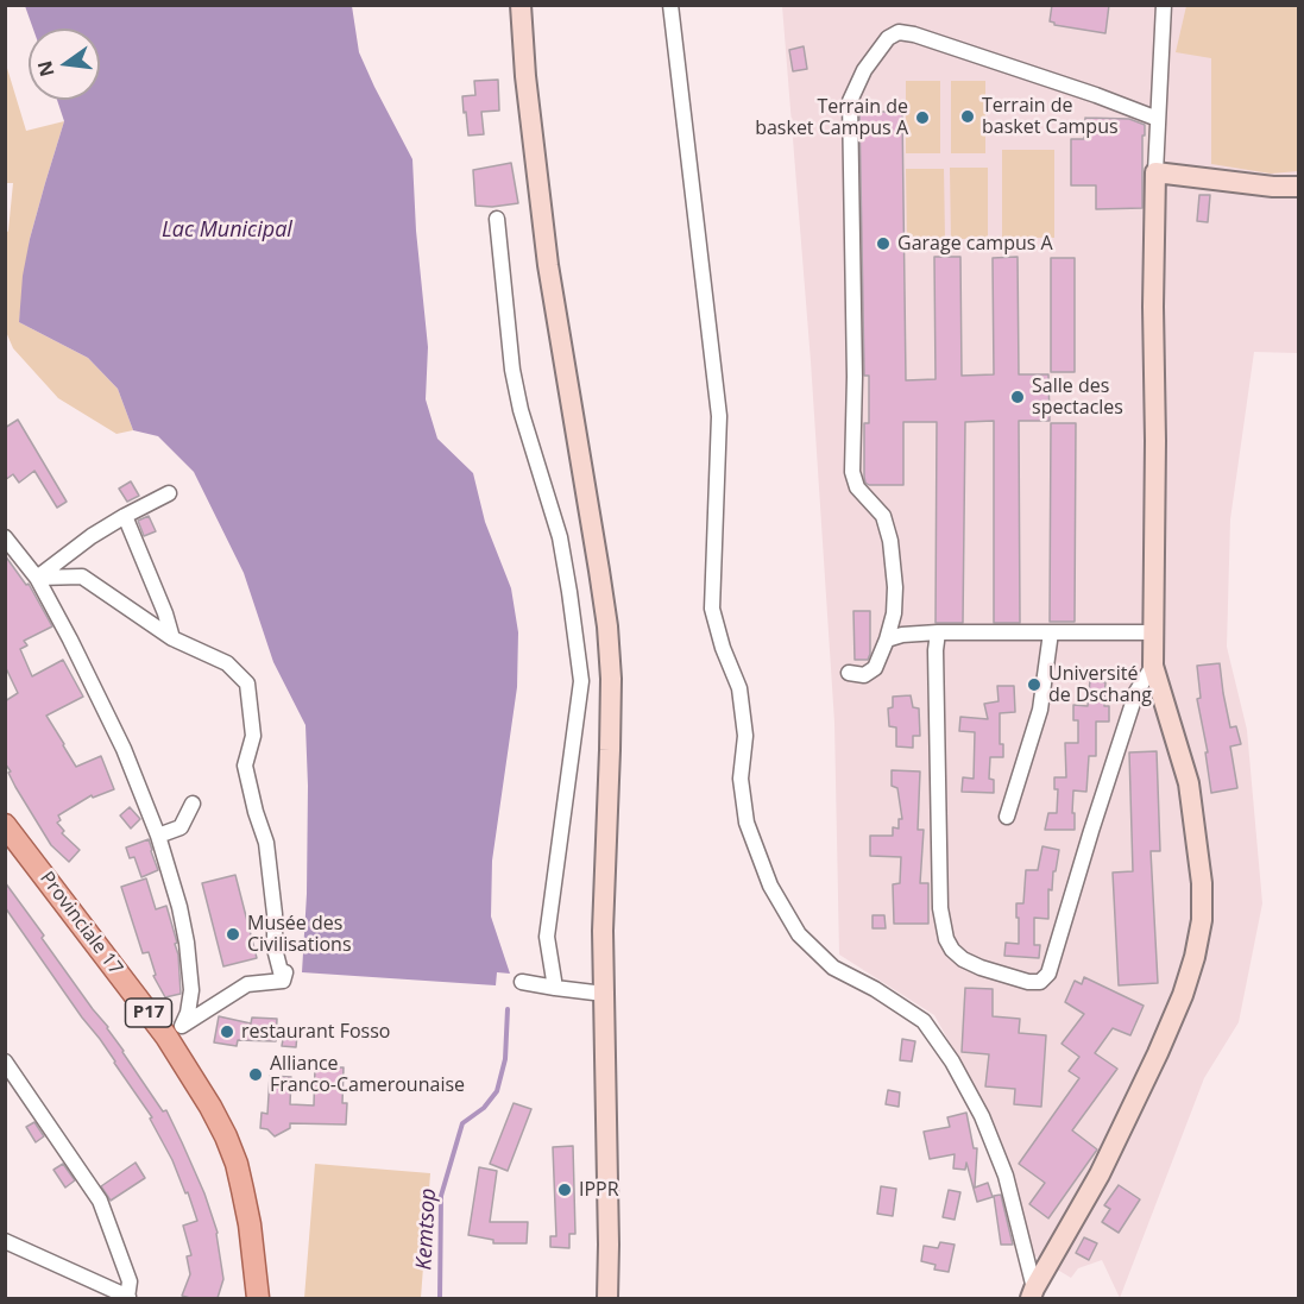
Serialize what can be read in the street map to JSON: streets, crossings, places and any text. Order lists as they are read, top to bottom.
{
  "streets": {
    "main road": ["Provinciale 17", "P17"]
  },
  "water": ["Lac Municipal", "Kemtsop"],
  "places": [
    "Terrain de basket Campus",
    "Terrain de basket Campus A",
    "Garage campus A",
    "Salle des spectacles",
    "Université de Dschang",
    "Musée des Civilisations",
    "restaurant Fosso",
    "Alliance Franco-Camerounaise",
    "IPPR"
  ],
  "north": "left"
}
